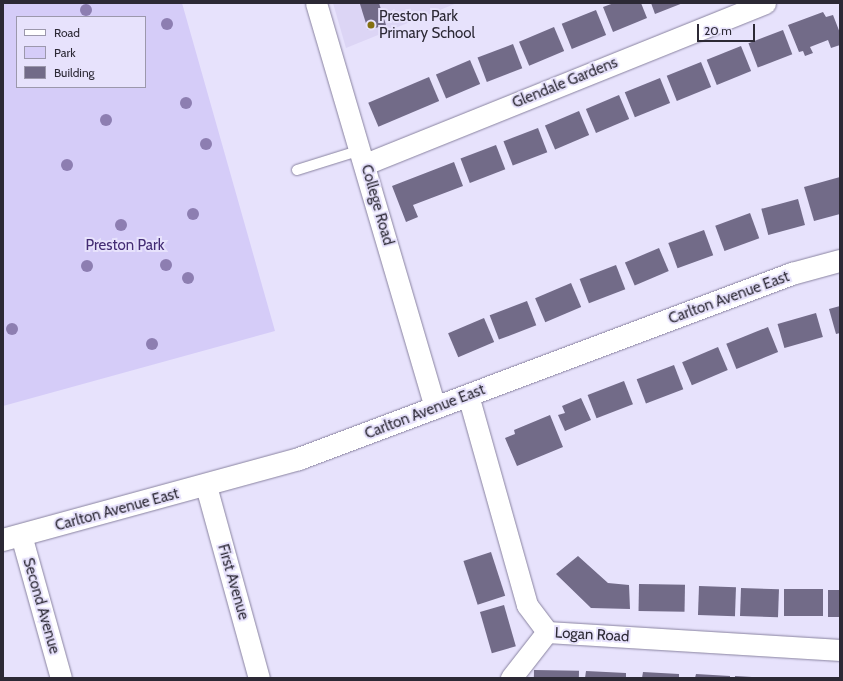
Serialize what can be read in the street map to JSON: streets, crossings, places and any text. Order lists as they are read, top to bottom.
{
  "streets": {
    "street": [
      "Glendale Gardens",
      "College Road",
      "Carlton Avenue East",
      "First Avenue",
      "Second Avenue",
      "Logan Road"
    ]
  },
  "crossings": [
    ["Glendale Gardens", "College Road"],
    ["College Road", "Carlton Avenue East"],
    ["Carlton Avenue East", "First Avenue"],
    ["Carlton Avenue East", "Second Avenue"],
    ["Carlton Avenue East", "Logan Road"]
  ],
  "parks": ["Preston Park"],
  "places": ["Preston Park Primary School"],
  "legend": ["Road", "Park", "Building"],
  "scale_bar": "20 m"
}
